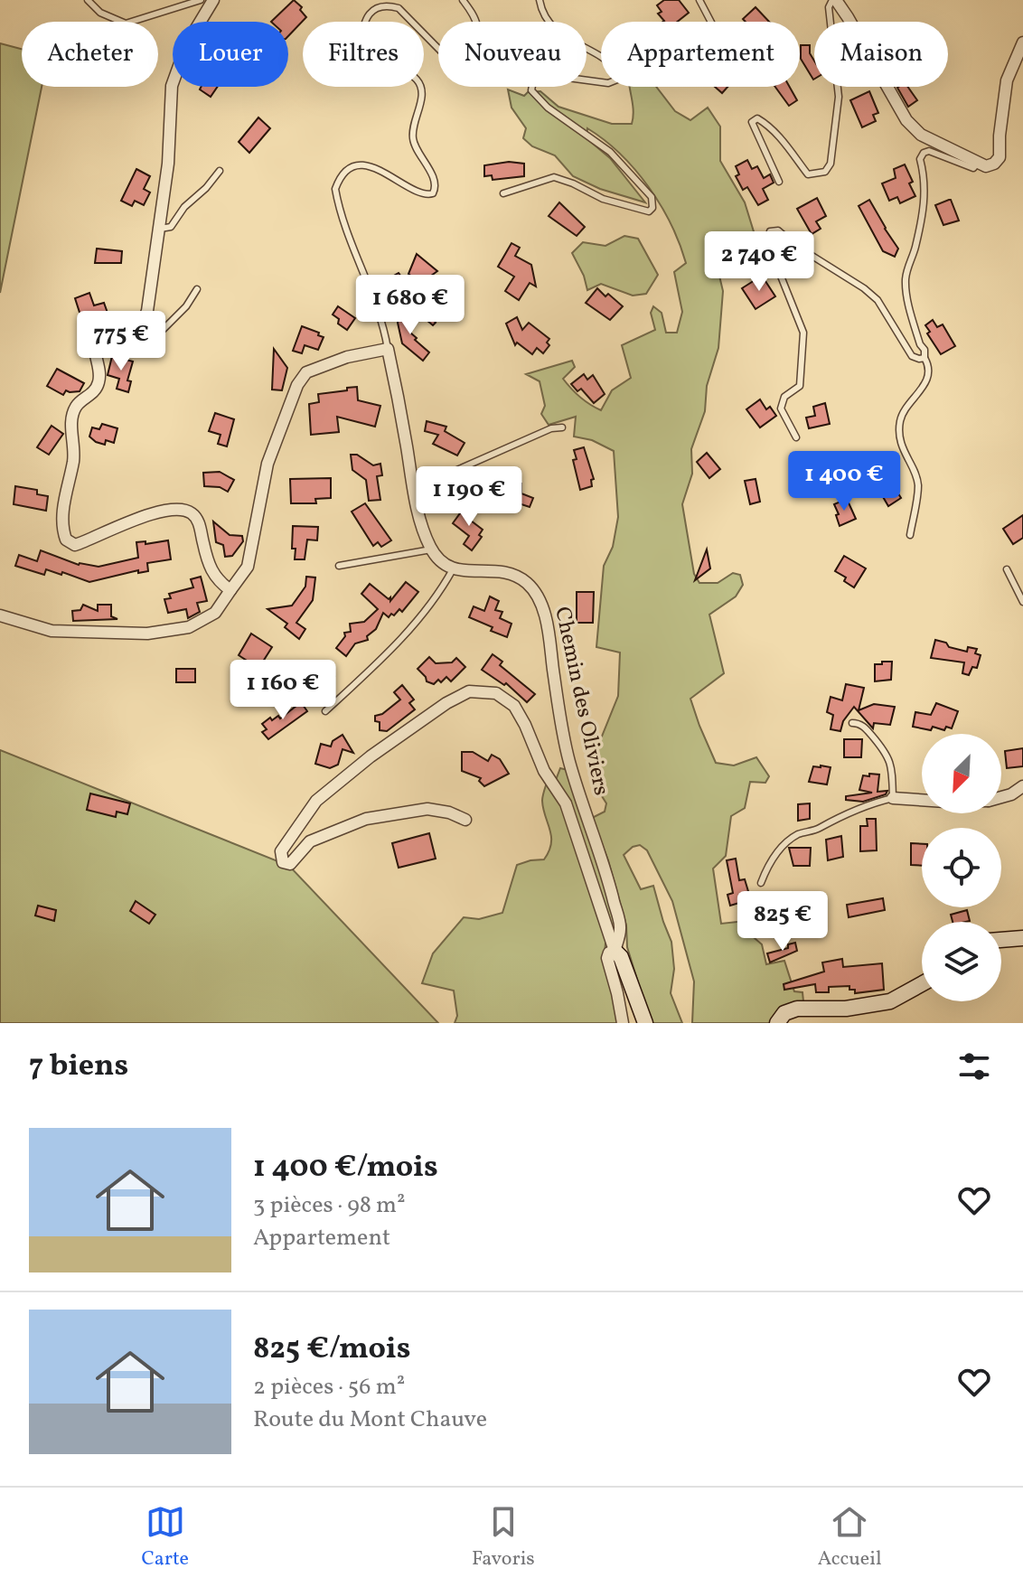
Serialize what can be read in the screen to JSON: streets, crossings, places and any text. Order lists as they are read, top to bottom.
{
  "streets": {
    "street": ["Chemin des Oliviers"]
  },
  "north": "bottom left",
  "page": {
    "chip": [
      "Acheter",
      "Louer",
      "Filtres",
      "Nouveau",
      "Appartement",
      "Maison"
    ],
    "price": [
      "2 740 €",
      "1 680 €",
      "775 €",
      "1 400 €",
      "1 190 €",
      "1 160 €",
      "825 €"
    ],
    "heading": "7 biens",
    "list": [
      {
        "name": "1 400 €/mois",
        "note": "3 pièces · 98 m² · Appartement"
      },
      {
        "name": "825 €/mois",
        "note": "2 pièces · 56 m² · Route du Mont Chauve"
      }
    ],
    "tabs": ["Carte", "Favoris", "Accueil"]
  }
}
